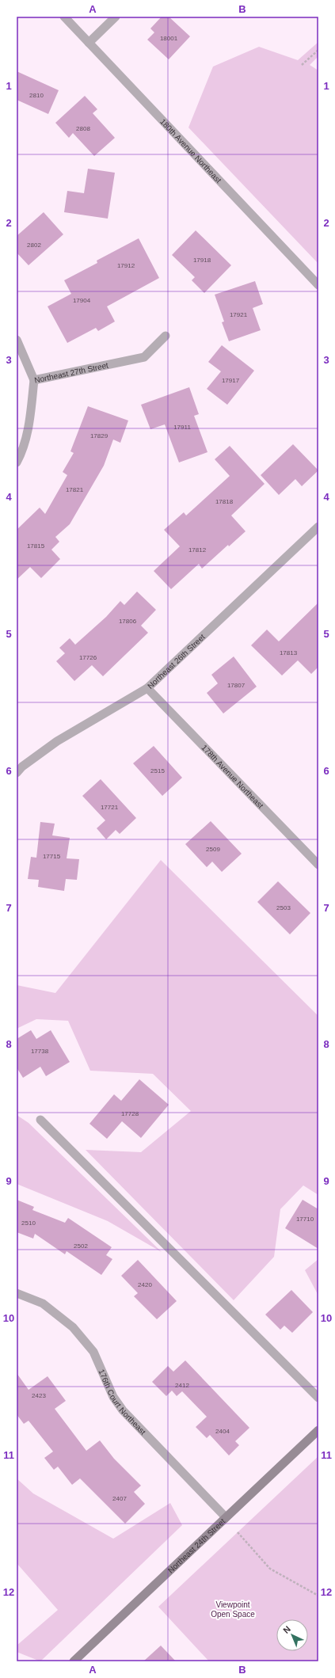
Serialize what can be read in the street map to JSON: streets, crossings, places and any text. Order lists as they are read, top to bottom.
{
  "streets": {
    "main road": ["Northeast 24th Street"],
    "street": [
      "180th Avenue Northeast",
      "Northeast 27th Street",
      "Northeast 26th Street",
      "178th Avenue Northeast",
      "176th Court Northeast"
    ]
  },
  "crossings": [
    ["Northeast 26th Street", "178th Avenue Northeast"],
    ["176th Court Northeast", "Northeast 24th Street"]
  ],
  "parks": ["Viewpoint Open Space"],
  "house_numbers": [
    "18001",
    "2810",
    "2808",
    "2802",
    "17918",
    "17912",
    "17904",
    "17921",
    "17917",
    "17911",
    "17829",
    "17821",
    "17818",
    "17815",
    "17812",
    "17806",
    "17813",
    "17726",
    "17807",
    "2515",
    "17721",
    "2509",
    "17715",
    "2503",
    "17738",
    "17728",
    "17710",
    "2510",
    "2502",
    "2420",
    "2412",
    "2423",
    "2404",
    "2407"
  ],
  "north": "top left",
  "grid": {
    "columns": ["A", "B"],
    "rows": [
      "1",
      "2",
      "3",
      "4",
      "5",
      "6",
      "7",
      "8",
      "9",
      "10",
      "11",
      "12"
    ]
  }
}
